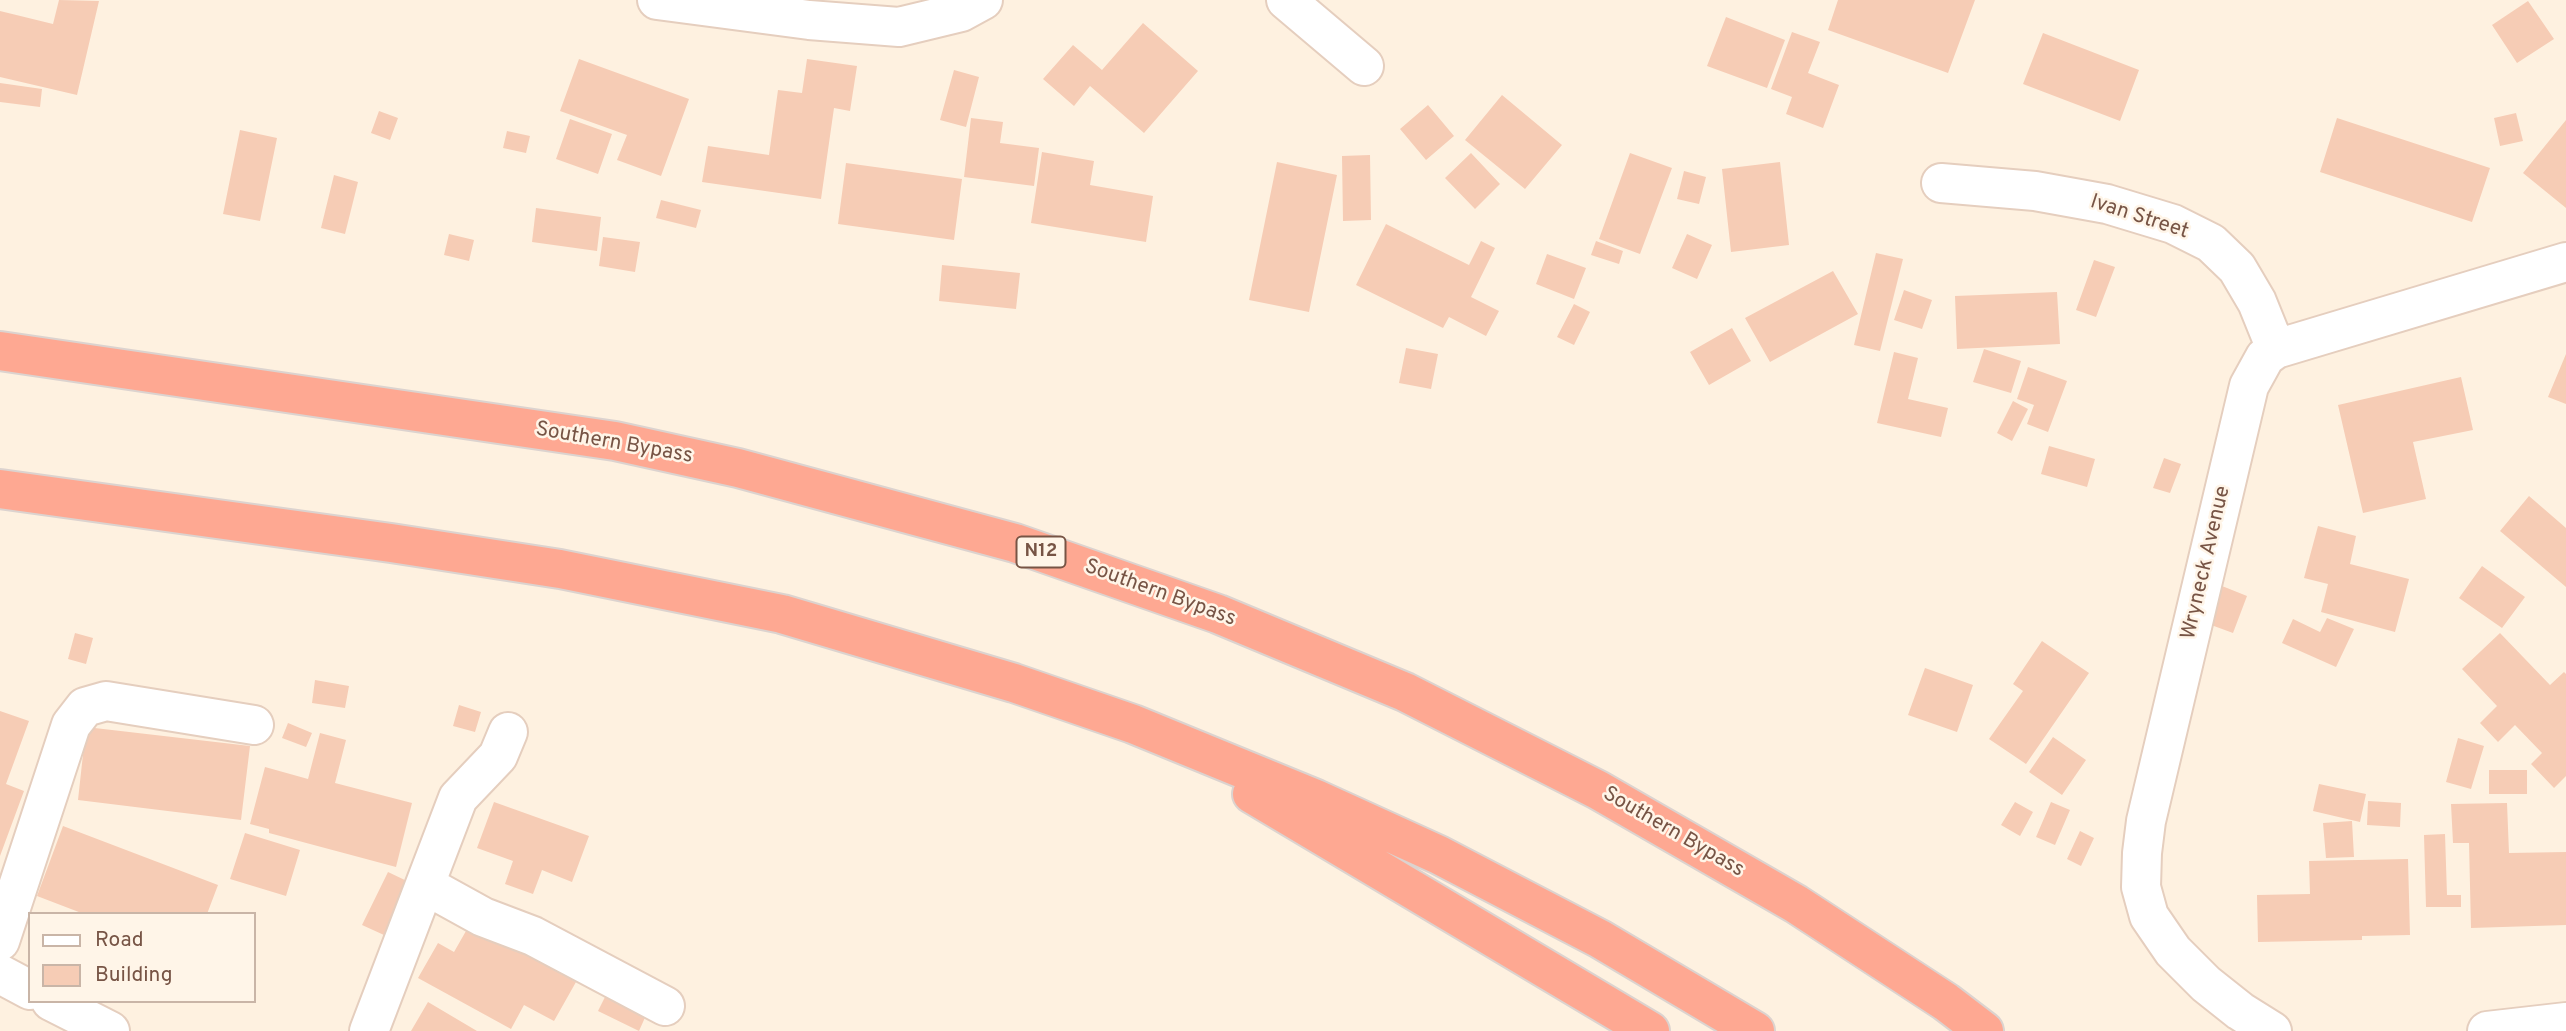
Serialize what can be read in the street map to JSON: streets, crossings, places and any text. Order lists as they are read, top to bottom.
{
  "streets": {
    "highway": ["Southern Bypass", "N12"],
    "street": ["Ivan Street", "Wryneck Avenue"]
  },
  "crossings": [
    ["Ivan Street", "Wryneck Avenue"]
  ],
  "legend": ["Road", "Building"]
}
